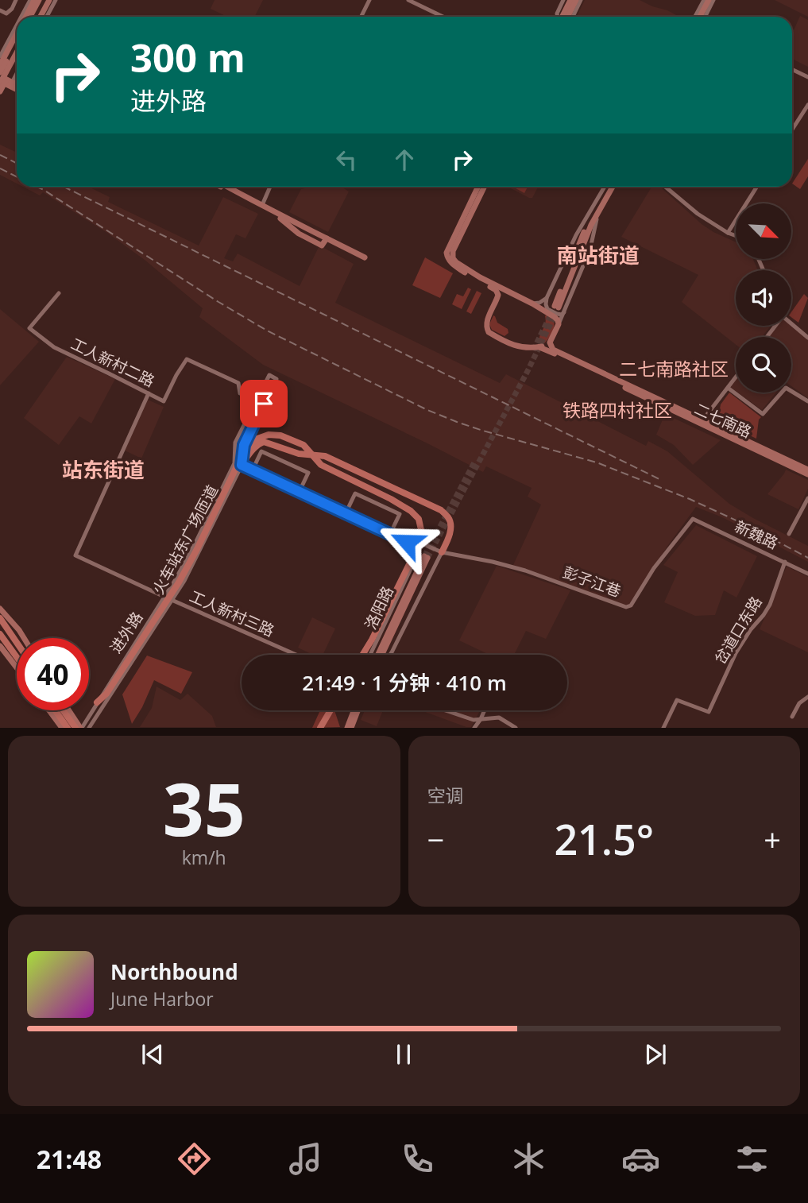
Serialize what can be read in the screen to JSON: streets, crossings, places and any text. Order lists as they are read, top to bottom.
{
  "streets": {
    "highway": ["火车站东广场匝道"],
    "main road": ["二七南路", "洛阳路"],
    "street": [
      "工人新村二路",
      "新魏路",
      "彭子江巷",
      "工人新村三路",
      "岔道口东路",
      "进外路"
    ]
  },
  "crossings": [
    ["工人新村二路", "工人新村三路"],
    ["工人新村二路", "进外路"],
    ["新魏路", "彭子江巷"],
    ["新魏路", "岔道口东路"],
    ["火车站东广场匝道", "彭子江巷"],
    ["火车站东广场匝道", "洛阳路"],
    ["火车站东广场匝道", "进外路"],
    ["彭子江巷", "洛阳路"],
    ["工人新村三路", "进外路"]
  ],
  "districts": [
    "南站街道",
    "二七南路社区",
    "铁路四村社区",
    "站东街道"
  ],
  "north": "bottom right",
  "page": {
    "turn": ["300 m", "进外路"],
    "limit": "40",
    "trip": "21:49 · 1 分钟 · 410 m",
    "tile": [
      ["35", "km/h"],
      "空调"
    ],
    "heat": ["−", "21.5°", "+"],
    "song": ["Northbound", "June Harbor"],
    "tabs": "21:48"
  }
}
